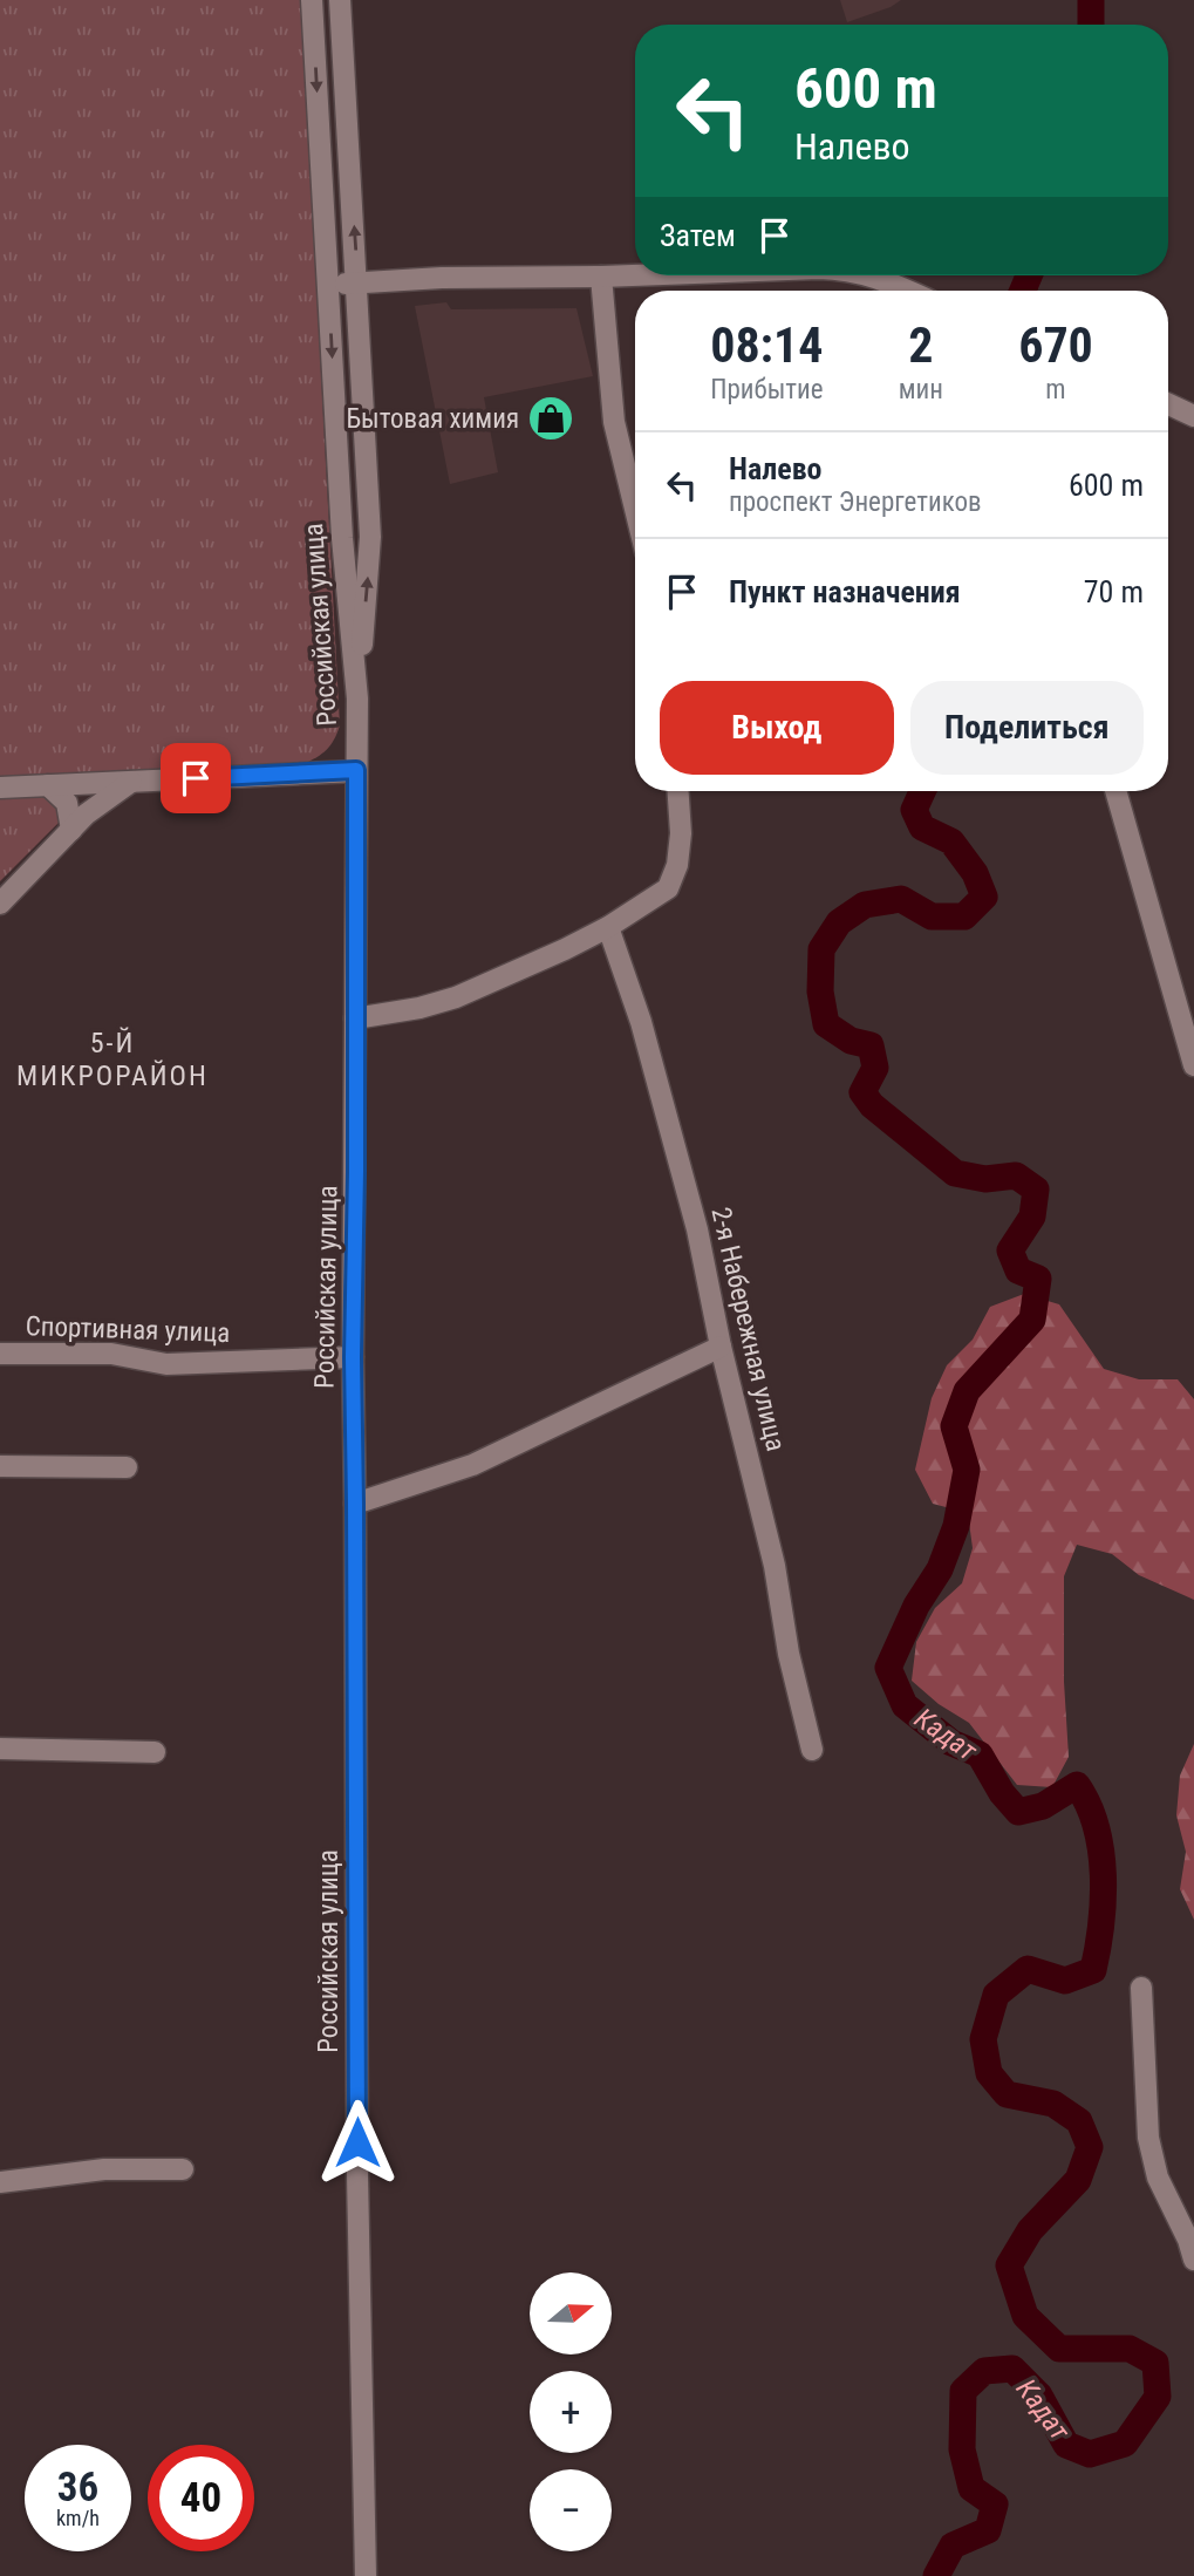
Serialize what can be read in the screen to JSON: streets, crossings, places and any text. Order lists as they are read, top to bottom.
{
  "streets": {
    "street": ["Российская улица", "Спортивная улица", "2-я Набережная улица"]
  },
  "crossings": [
    ["Российская улица", "Спортивная улица"]
  ],
  "districts": ["5-Й МИКРОРАЙОН"],
  "water": ["Кадат"],
  "places": {
    "shop": ["Бытовая химия"]
  },
  "north": "right",
  "page": {
    "turn": ["600 m", "Налево"],
    "then": "Затем",
    "eta": [
      "08:14",
      "Прибытие",
      "2",
      "мин",
      "670",
      "m"
    ],
    "list": [
      {
        "name": "Налево",
        "note": "проспект Энергетиков",
        "value": "600 m"
      },
      {
        "name": "Пункт назначения",
        "value": "70 m"
      }
    ],
    "buttons": ["Выход", "Поделиться"],
    "map_buttons": ["+", "−"],
    "speed": "36 km/h",
    "limit": "40"
  }
}
